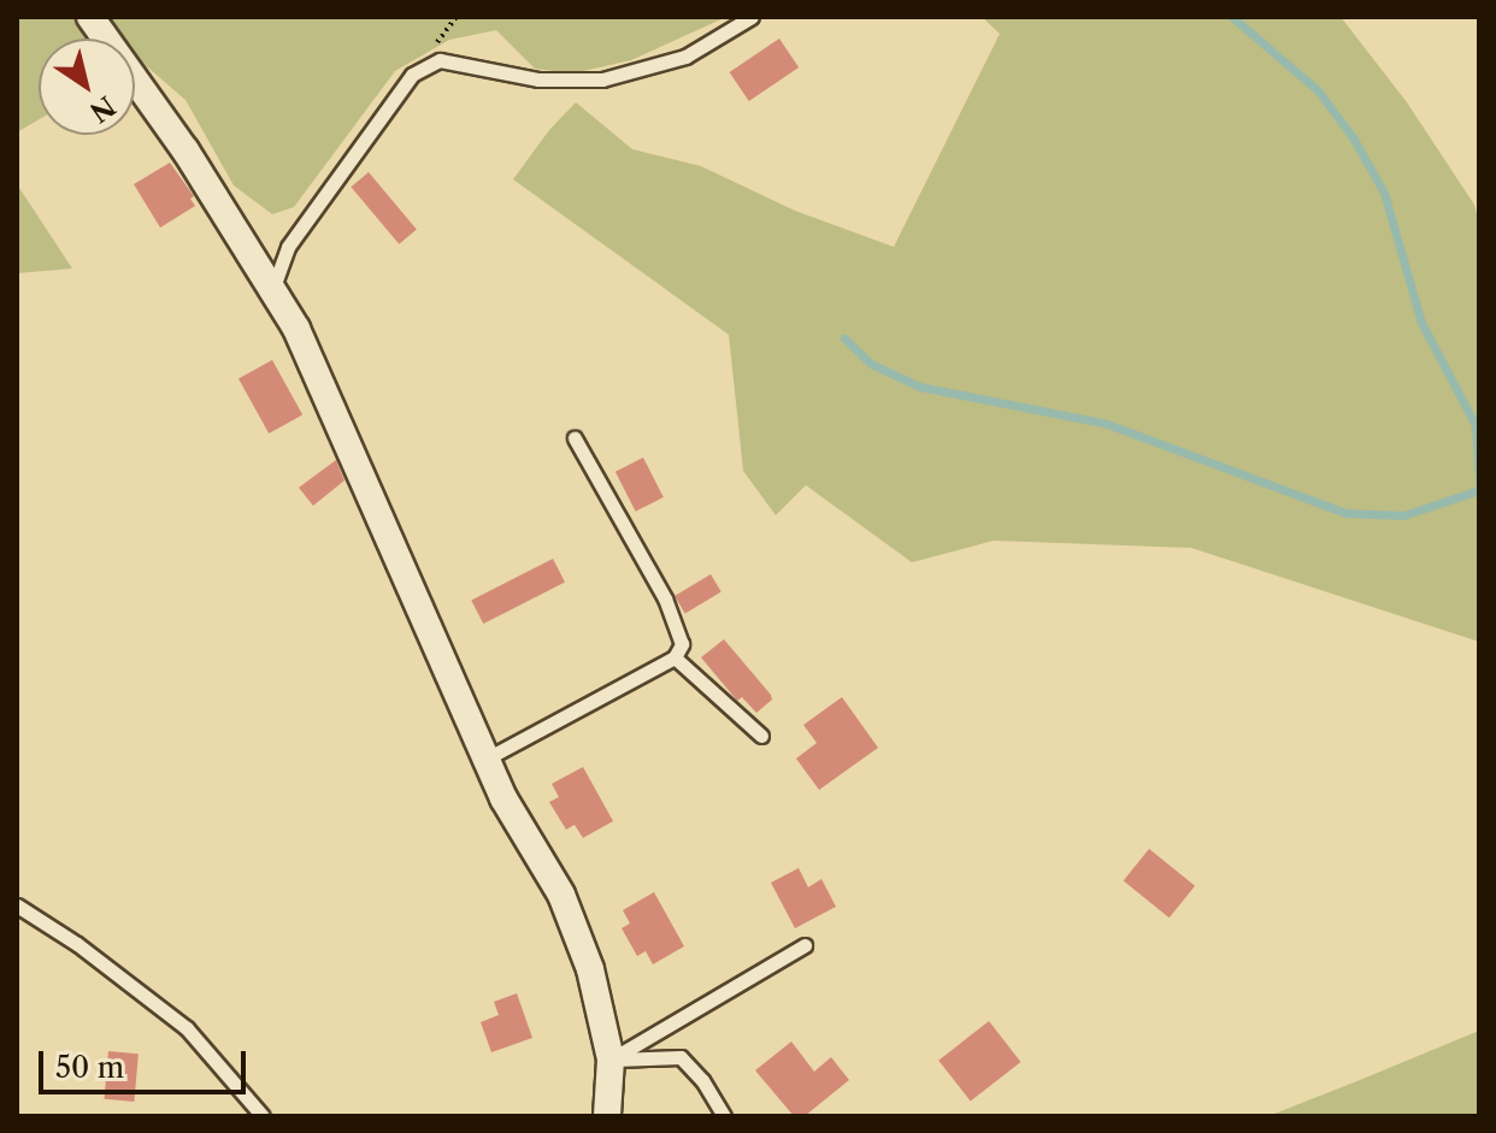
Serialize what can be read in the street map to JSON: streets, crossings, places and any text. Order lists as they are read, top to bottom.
{
  "scale_bar": "50 m",
  "north": "bottom right"
}
